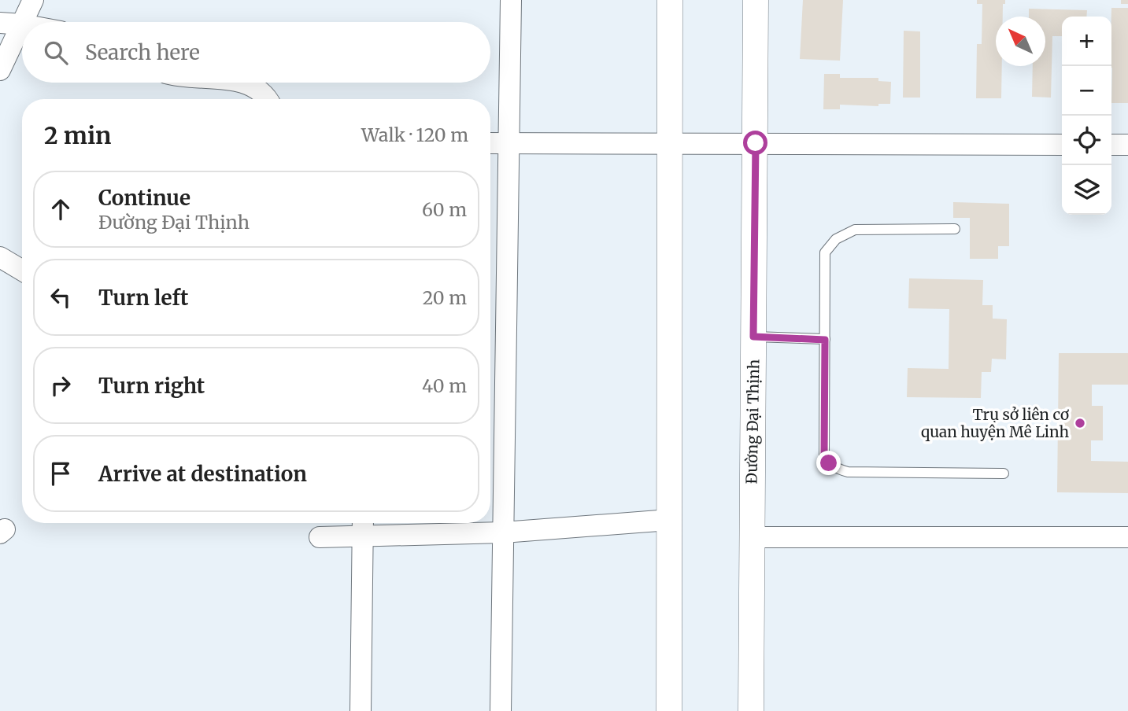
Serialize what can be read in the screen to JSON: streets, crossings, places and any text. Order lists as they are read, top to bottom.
{
  "streets": {
    "street": ["Đường Đại Thịnh"]
  },
  "places": ["Trụ sở liên cơ quan huyện Mê Linh"],
  "north": "top left",
  "page": {
    "map_buttons": ["+", "−"],
    "search": "Search here",
    "heading": ["2 min", "Walk · 120 m"],
    "list": [
      ["Continue", "Đường Đại Thịnh", "60 m"],
      ["Turn left", "20 m"],
      ["Turn right", "40 m"],
      "Arrive at destination"
    ]
  }
}
